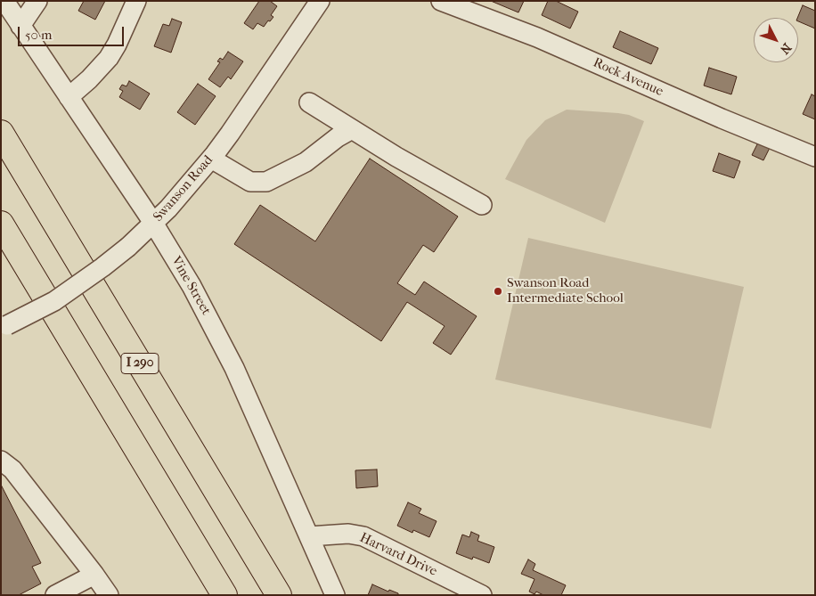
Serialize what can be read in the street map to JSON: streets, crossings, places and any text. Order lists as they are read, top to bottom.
{
  "streets": {
    "highway": ["I 290"],
    "street": [
      "Rock Avenue",
      "Swanson Road",
      "Vine Street",
      "Harvard Drive"
    ]
  },
  "crossings": [
    ["Swanson Road", "Vine Street"],
    ["Vine Street", "Harvard Drive"]
  ],
  "places": ["Swanson Road Intermediate School"],
  "scale_bar": "50 m",
  "north": "bottom right"
}
